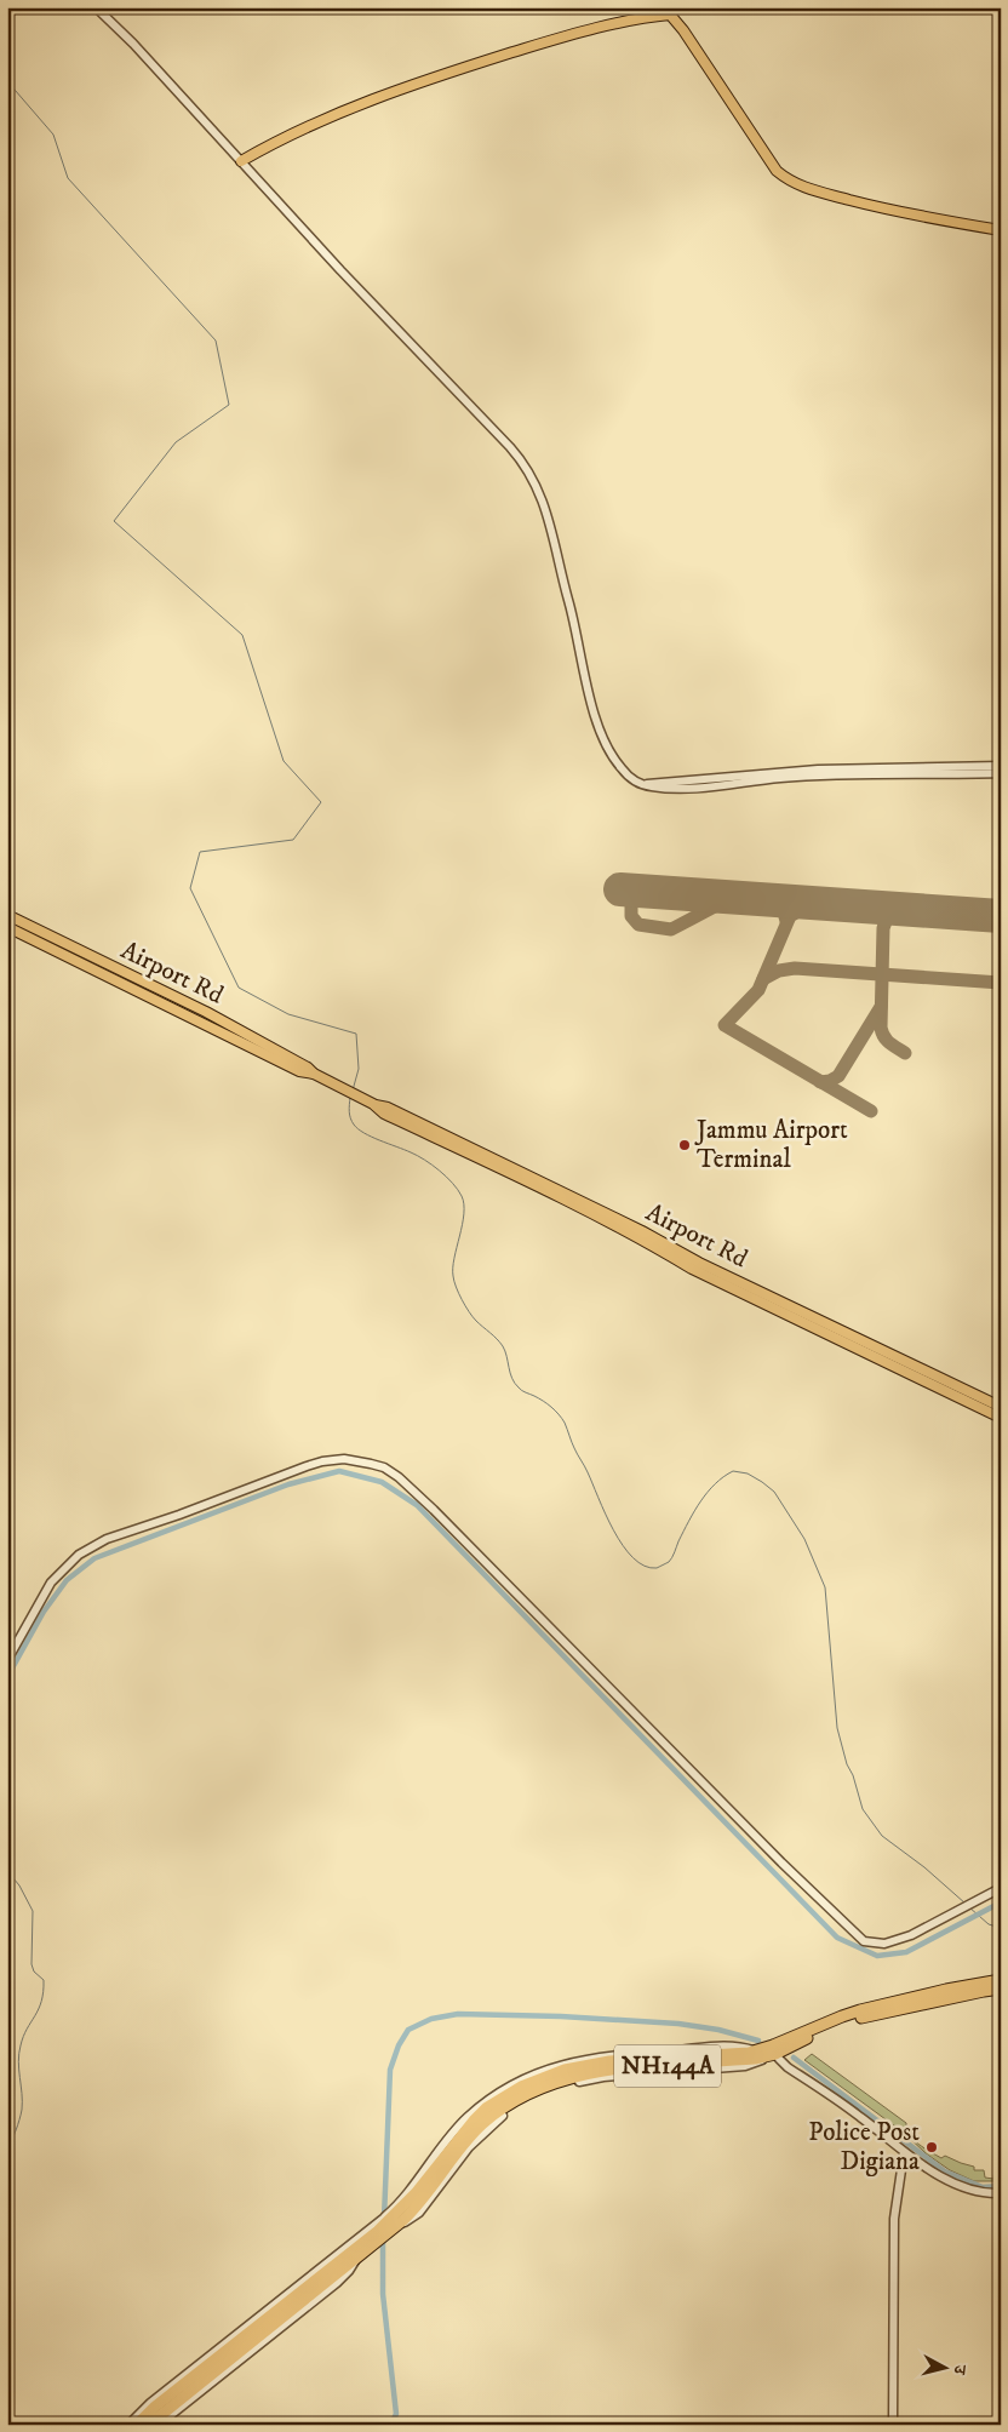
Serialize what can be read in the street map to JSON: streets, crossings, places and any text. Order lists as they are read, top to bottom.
{
  "streets": {
    "highway": ["NH144A"],
    "main road": ["Airport Rd"]
  },
  "places": ["Jammu Airport Terminal", "Police Post Digiana"],
  "north": "right"
}
